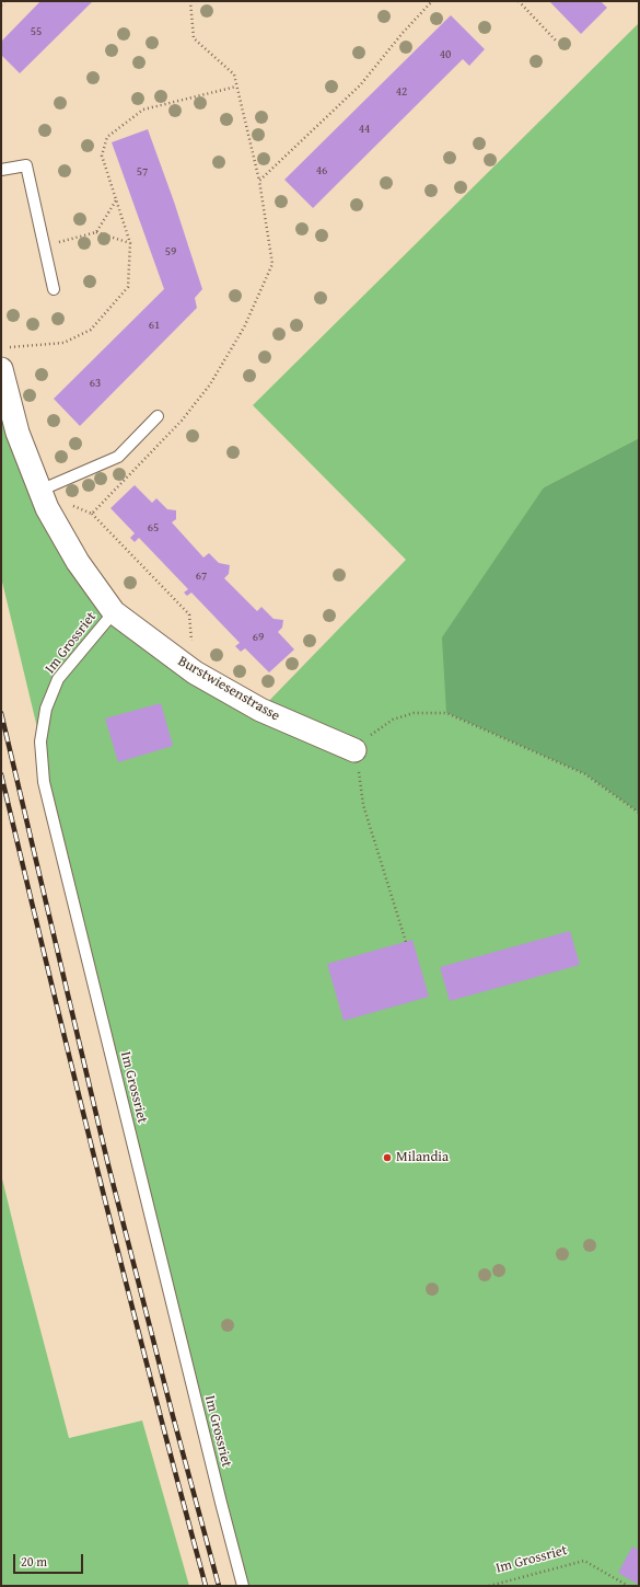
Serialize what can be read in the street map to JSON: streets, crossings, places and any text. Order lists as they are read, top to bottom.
{
  "streets": {
    "street": ["Burstwiesenstrasse"],
    "lane": ["Im Grossriet"]
  },
  "crossings": [
    ["Im Grossriet", "Burstwiesenstrasse"]
  ],
  "places": ["Milandia"],
  "house_numbers": [
    "55",
    "40",
    "42",
    "44",
    "46",
    "57",
    "59",
    "61",
    "63",
    "65",
    "67",
    "69"
  ],
  "scale_bar": "20 m"
}
